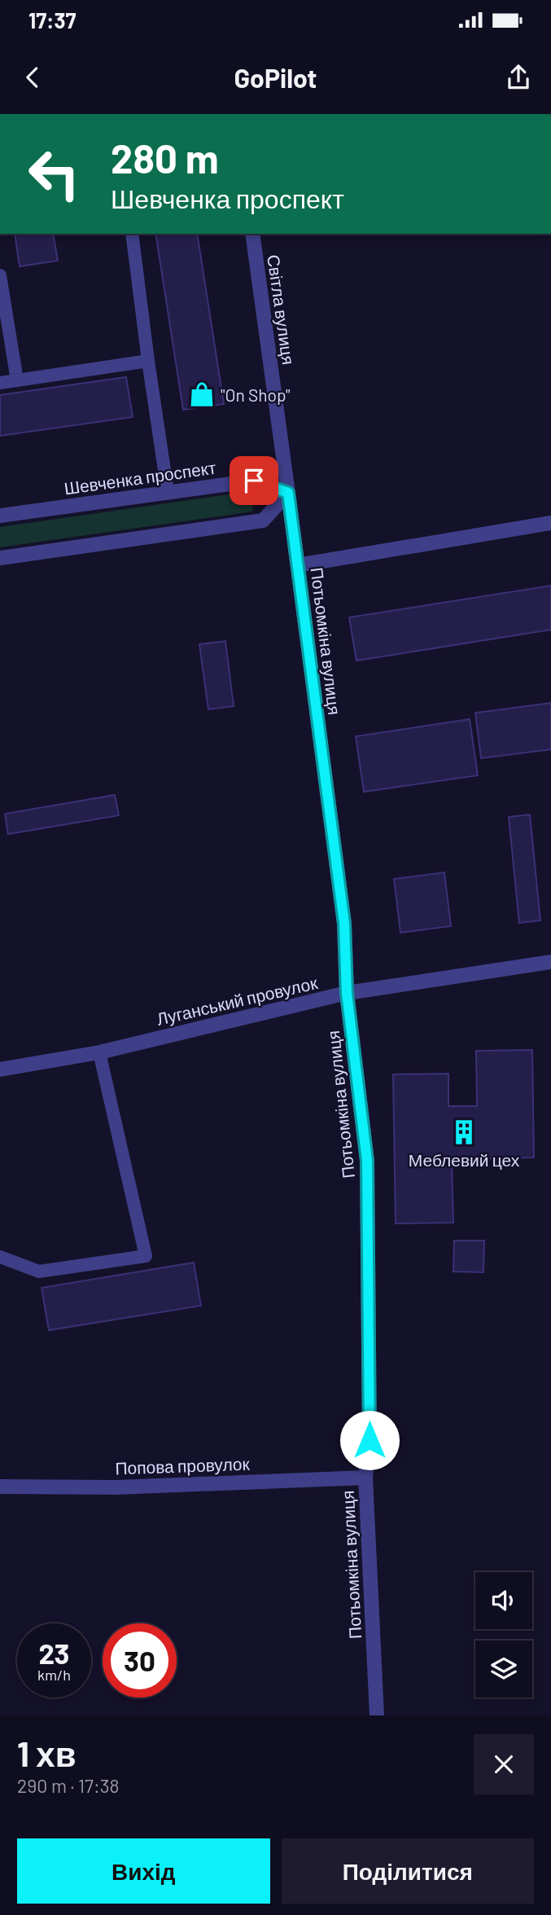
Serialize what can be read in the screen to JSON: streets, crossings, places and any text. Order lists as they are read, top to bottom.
{
  "streets": {
    "street": [
      "Світла вулиця",
      "Шевченка проспект",
      "Потьомкіна вулиця",
      "Луганський провулок",
      "Попова провулок"
    ]
  },
  "crossings": [
    ["Світла вулиця", "Шевченка проспект"],
    ["Світла вулиця", "Потьомкіна вулиця"],
    ["Шевченка проспект", "Потьомкіна вулиця"],
    ["Потьомкіна вулиця", "Луганський провулок"],
    ["Потьомкіна вулиця", "Попова провулок"]
  ],
  "places": {
    "shop": ["\"On Shop\""],
    "building": ["Меблевий цех"]
  },
  "page": {
    "status": "17:37",
    "header": "GoPilot",
    "turn": ["280 m", "Шевченка проспект"],
    "speed": "23 km/h",
    "limit": "30",
    "heading": ["1 хв", "290 m · 17:38"],
    "buttons": ["Вихід", "Поділитися"]
  }
}
